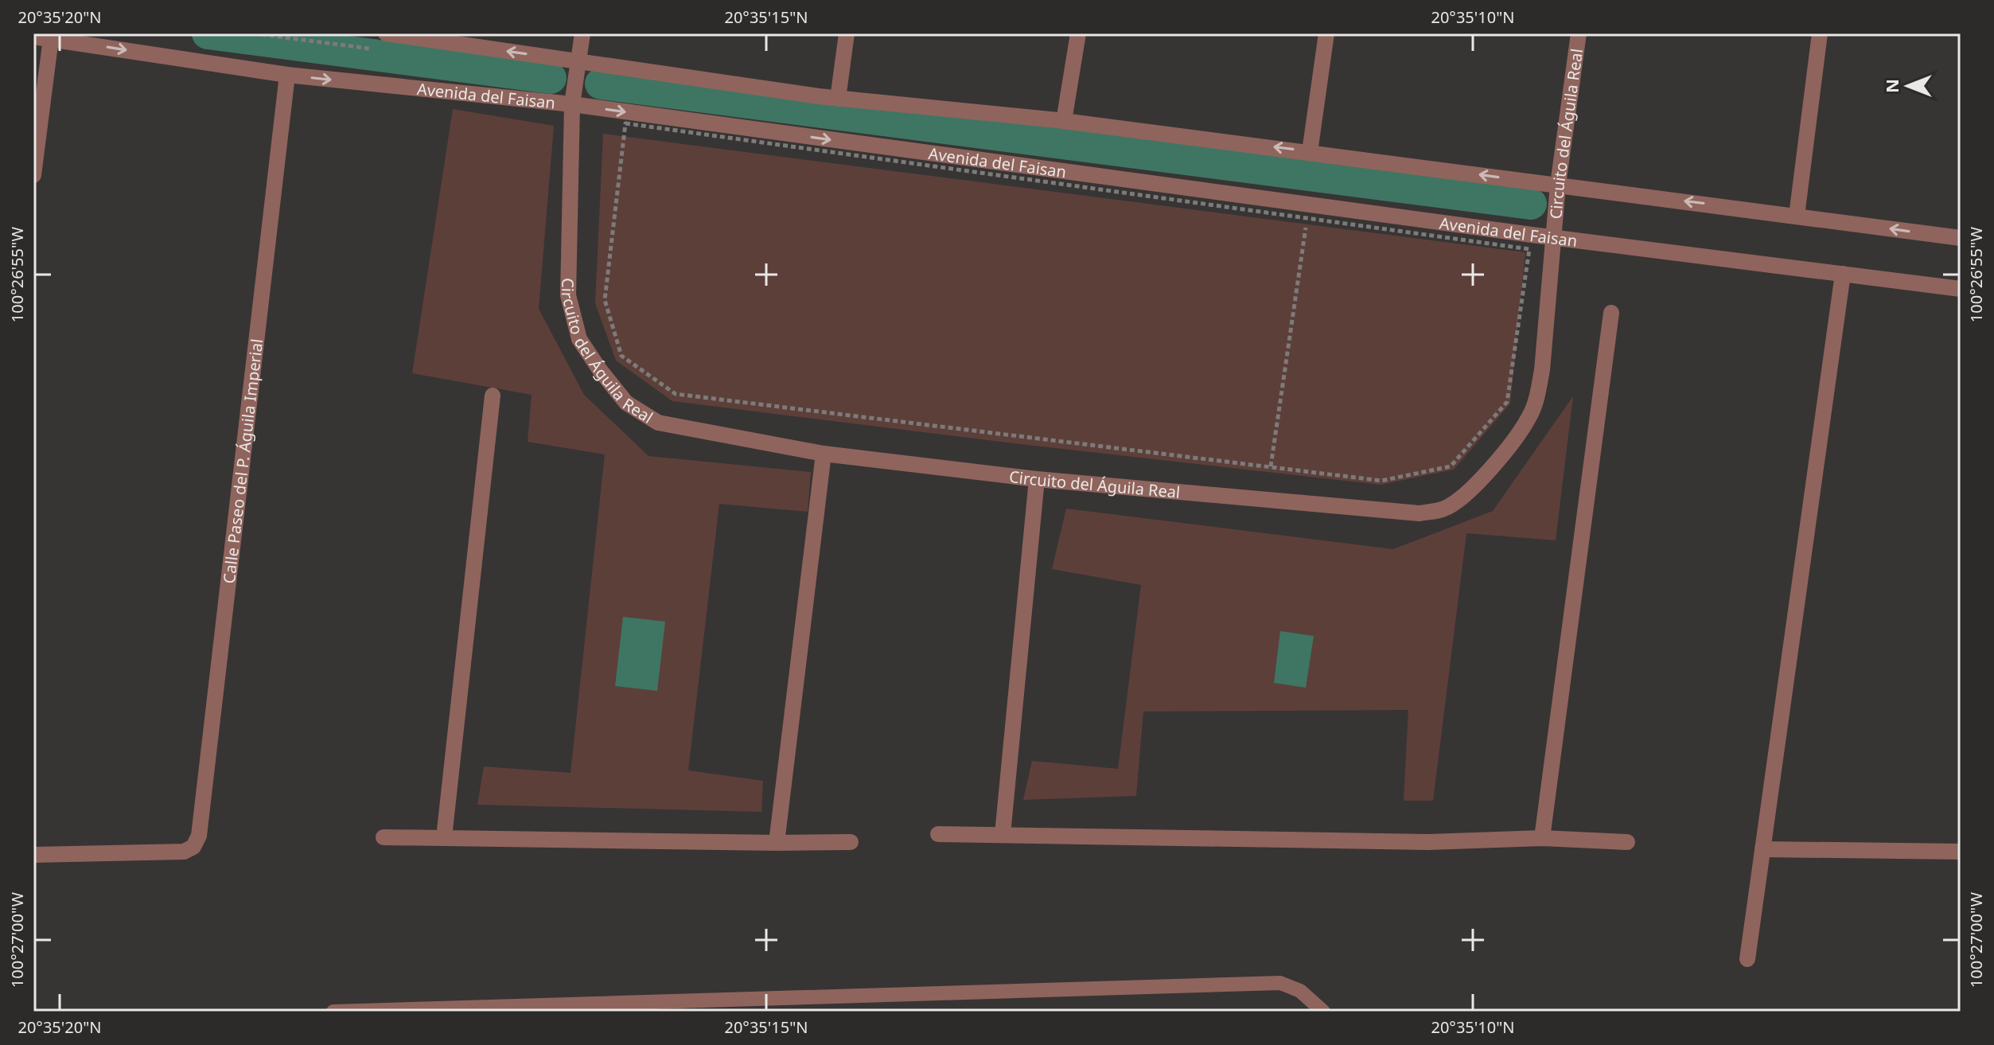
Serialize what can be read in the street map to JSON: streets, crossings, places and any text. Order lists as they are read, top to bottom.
{
  "streets": {
    "street": ["Avenida del Faisan", "Circuito del Águila Real", "Calle Paseo del P. Águila Imperial"]
  },
  "crossings": [
    ["Avenida del Faisan", "Circuito del Águila Real"],
    ["Avenida del Faisan", "Calle Paseo del P. Águila Imperial"]
  ],
  "north": "left",
  "coordinates": [
    "20°35'20\"N",
    "20°35'15\"N",
    "20°35'10\"N",
    "100°26'55\"W",
    "100°27'00\"W"
  ]
}
